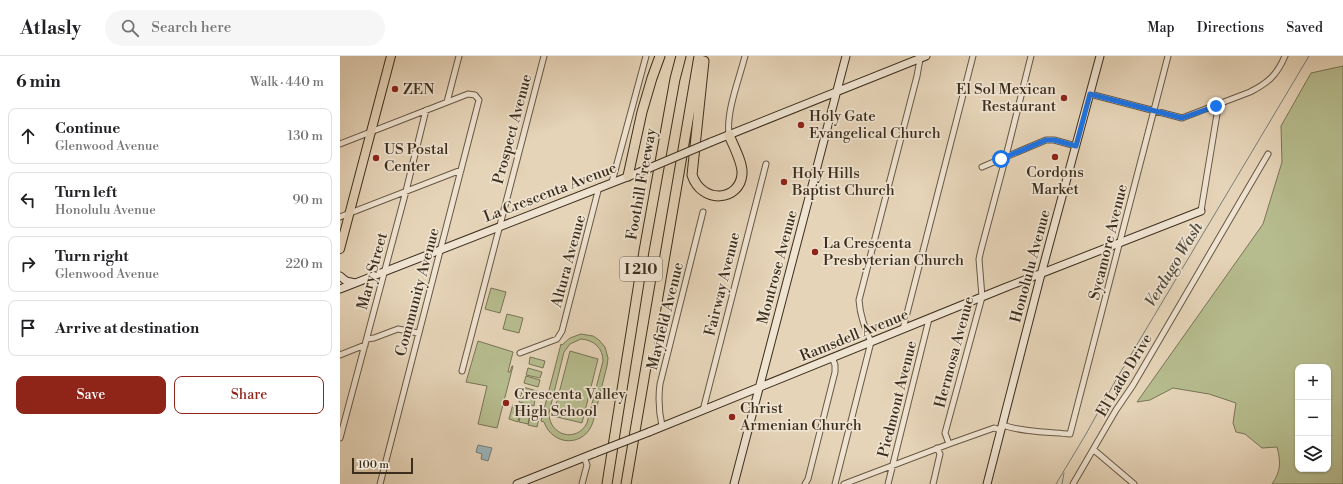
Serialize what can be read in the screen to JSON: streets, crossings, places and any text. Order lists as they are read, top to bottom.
{
  "streets": {
    "highway": ["Foothill Freeway", "I 210"],
    "street": [
      "Prospect Avenue",
      "La Crescenta Avenue",
      "Sycamore Avenue",
      "Altura Avenue",
      "Honolulu Avenue",
      "Montrose Avenue",
      "Mary Street",
      "Fairway Avenue",
      "Community Avenue",
      "Mayfield Avenue",
      "Ramsdell Avenue",
      "Hermosa Avenue",
      "El Lado Drive",
      "Piedmont Avenue"
    ]
  },
  "crossings": [
    ["Prospect Avenue", "La Crescenta Avenue"],
    ["La Crescenta Avenue", "Altura Avenue"],
    ["La Crescenta Avenue", "Montrose Avenue"],
    ["La Crescenta Avenue", "Mary Street"],
    ["La Crescenta Avenue", "Community Avenue"],
    ["Sycamore Avenue", "Honolulu Avenue"],
    ["Sycamore Avenue", "Ramsdell Avenue"],
    ["Honolulu Avenue", "Ramsdell Avenue"],
    ["Montrose Avenue", "Ramsdell Avenue"],
    ["Fairway Avenue", "Ramsdell Avenue"],
    ["Mayfield Avenue", "Ramsdell Avenue"],
    ["Ramsdell Avenue", "Hermosa Avenue"],
    ["Ramsdell Avenue", "Piedmont Avenue"]
  ],
  "water": ["Verdugo Wash"],
  "places": [
    "ZEN",
    "El Sol Mexican Restaurant",
    "Holy Gate Evangelical Church",
    "Cordons Market",
    "US Postal Center",
    "Holy Hills Baptist Church",
    "La Crescenta Presbyterian Church",
    "Crescenta Valley High School",
    "Christ Armenian Church"
  ],
  "scale_bar": "100 m",
  "page": {
    "header": "Atlasly",
    "search": "Search here",
    "nav": ["Map", "Directions", "Saved"],
    "heading": ["6 min", "Walk · 440 m"],
    "list": [
      ["Continue", "Glenwood Avenue", "130 m"],
      ["Turn left", "Honolulu Avenue", "90 m"],
      ["Turn right", "Glenwood Avenue", "220 m"],
      "Arrive at destination"
    ],
    "buttons": ["Save", "Share"],
    "map_buttons": ["+", "−"],
    "scale": "100 m"
  }
}
